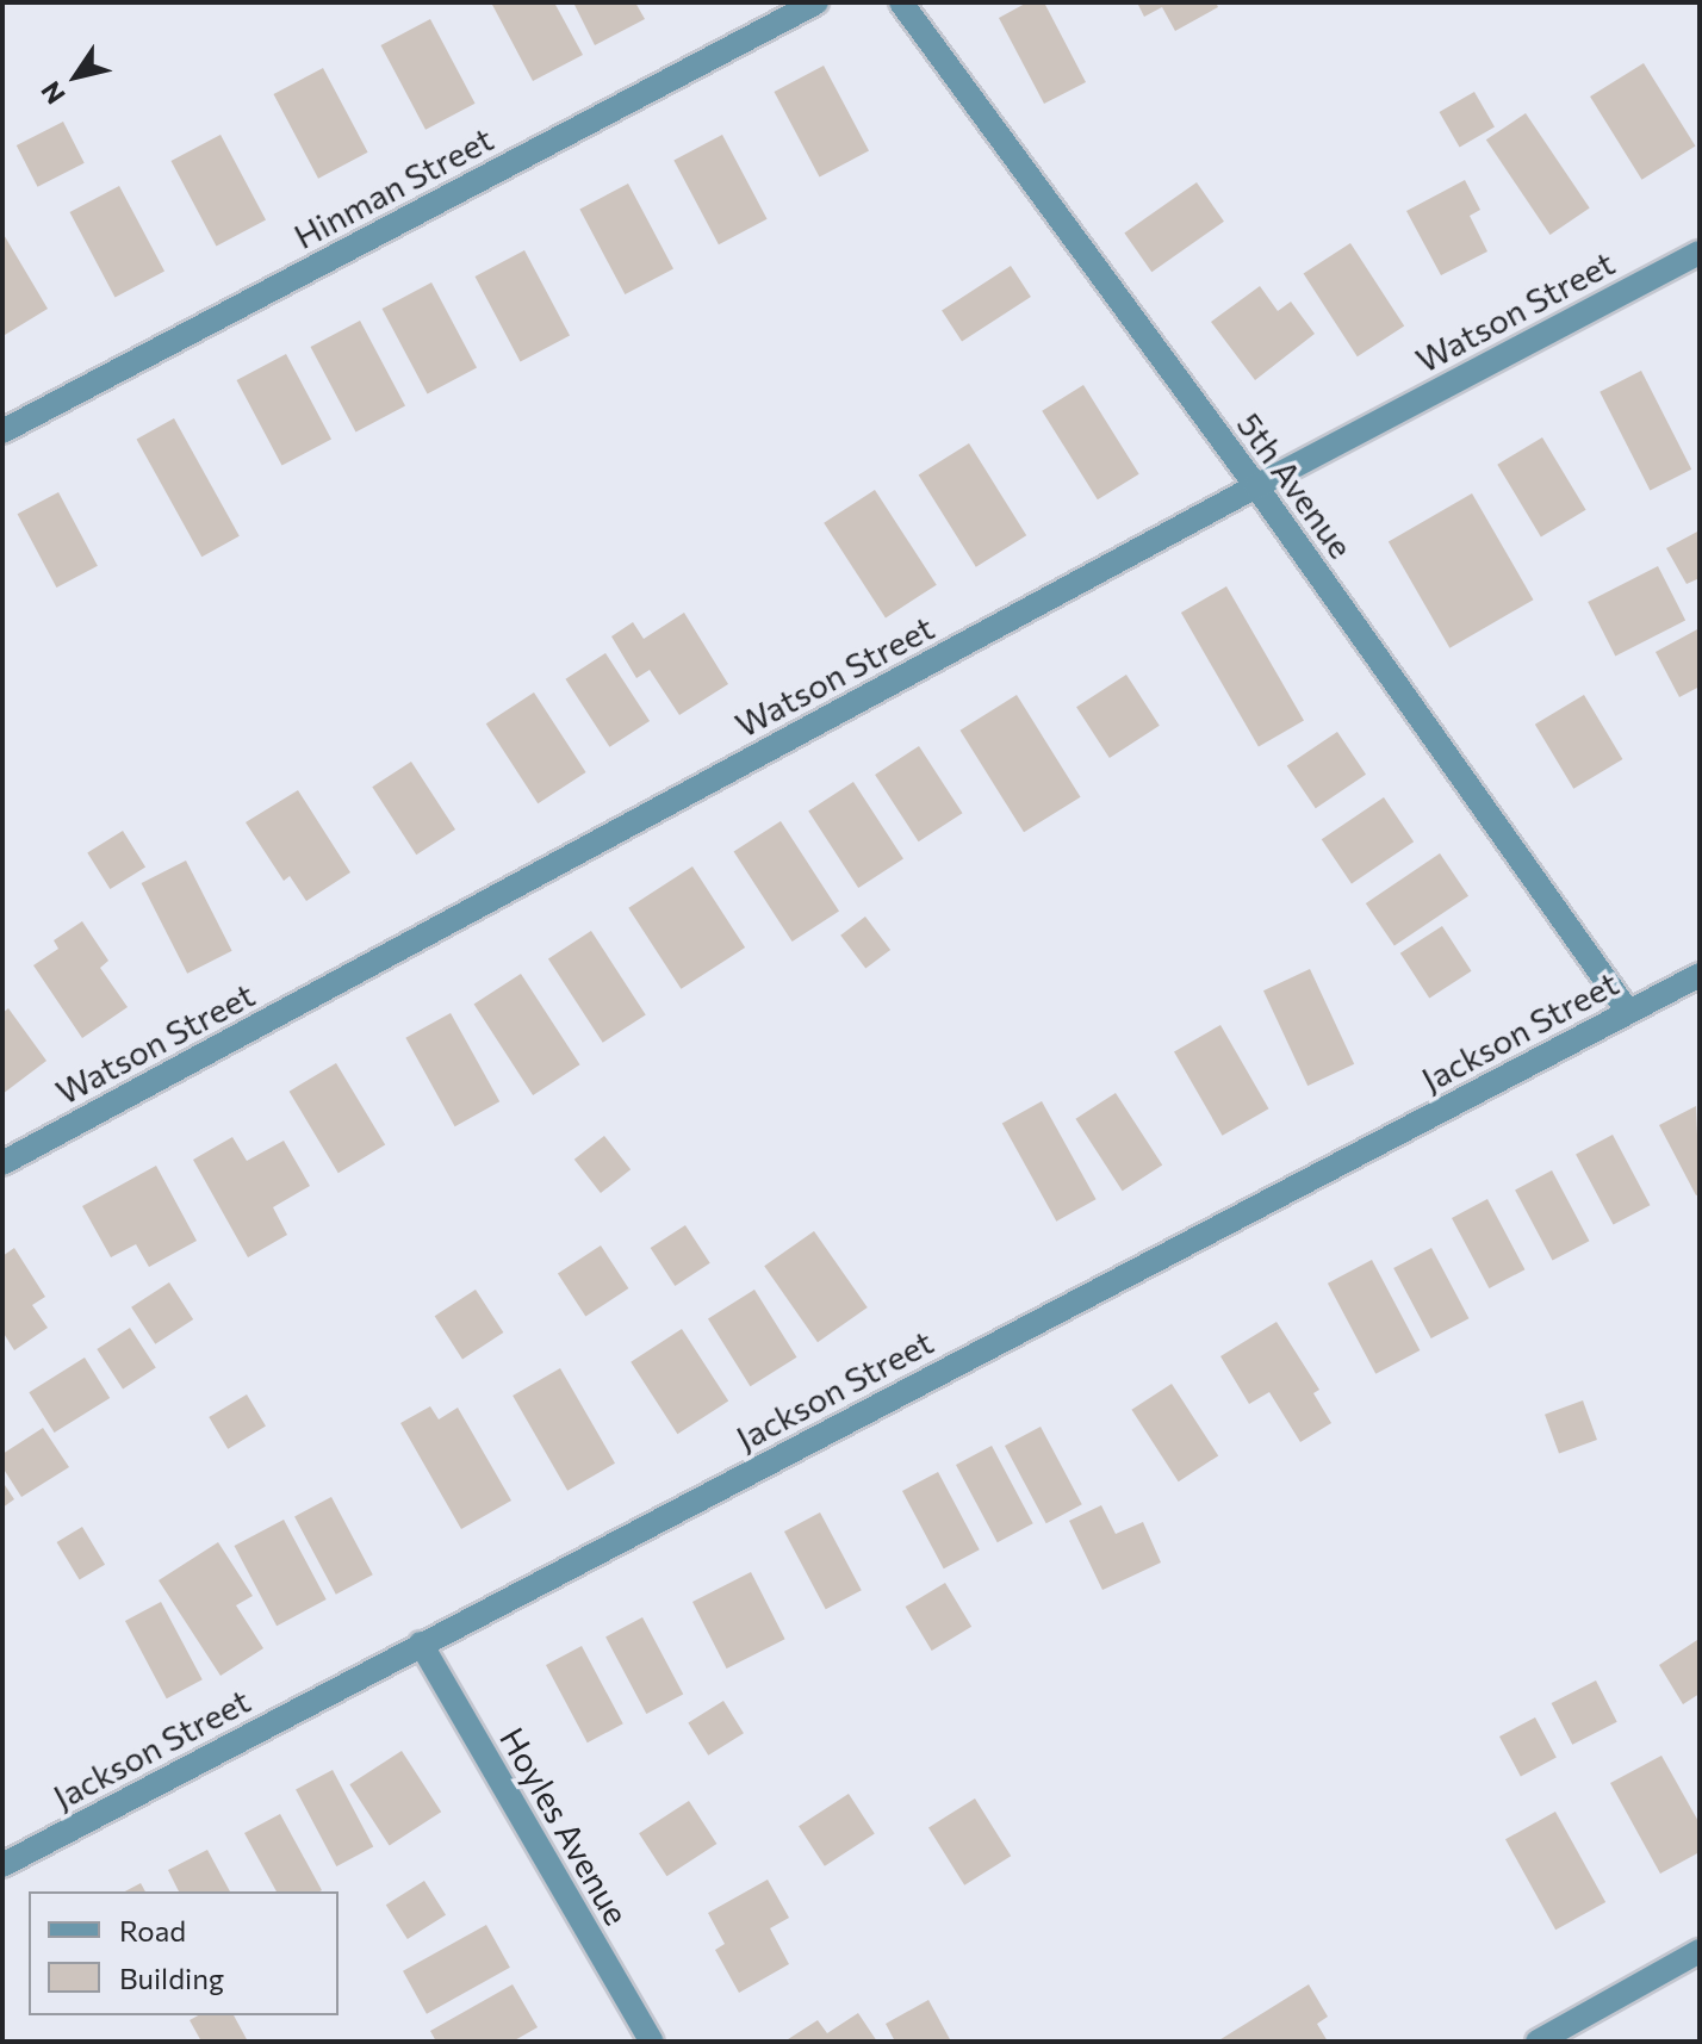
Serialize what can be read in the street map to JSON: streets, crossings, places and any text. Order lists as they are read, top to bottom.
{
  "streets": {
    "street": [
      "Hinman Street",
      "Watson Street",
      "5th Avenue",
      "Jackson Street",
      "Hoyles Avenue"
    ]
  },
  "crossings": [
    ["Watson Street", "5th Avenue"],
    ["5th Avenue", "Jackson Street"],
    ["Jackson Street", "Hoyles Avenue"]
  ],
  "legend": ["Road", "Building"],
  "north": "bottom left"
}
